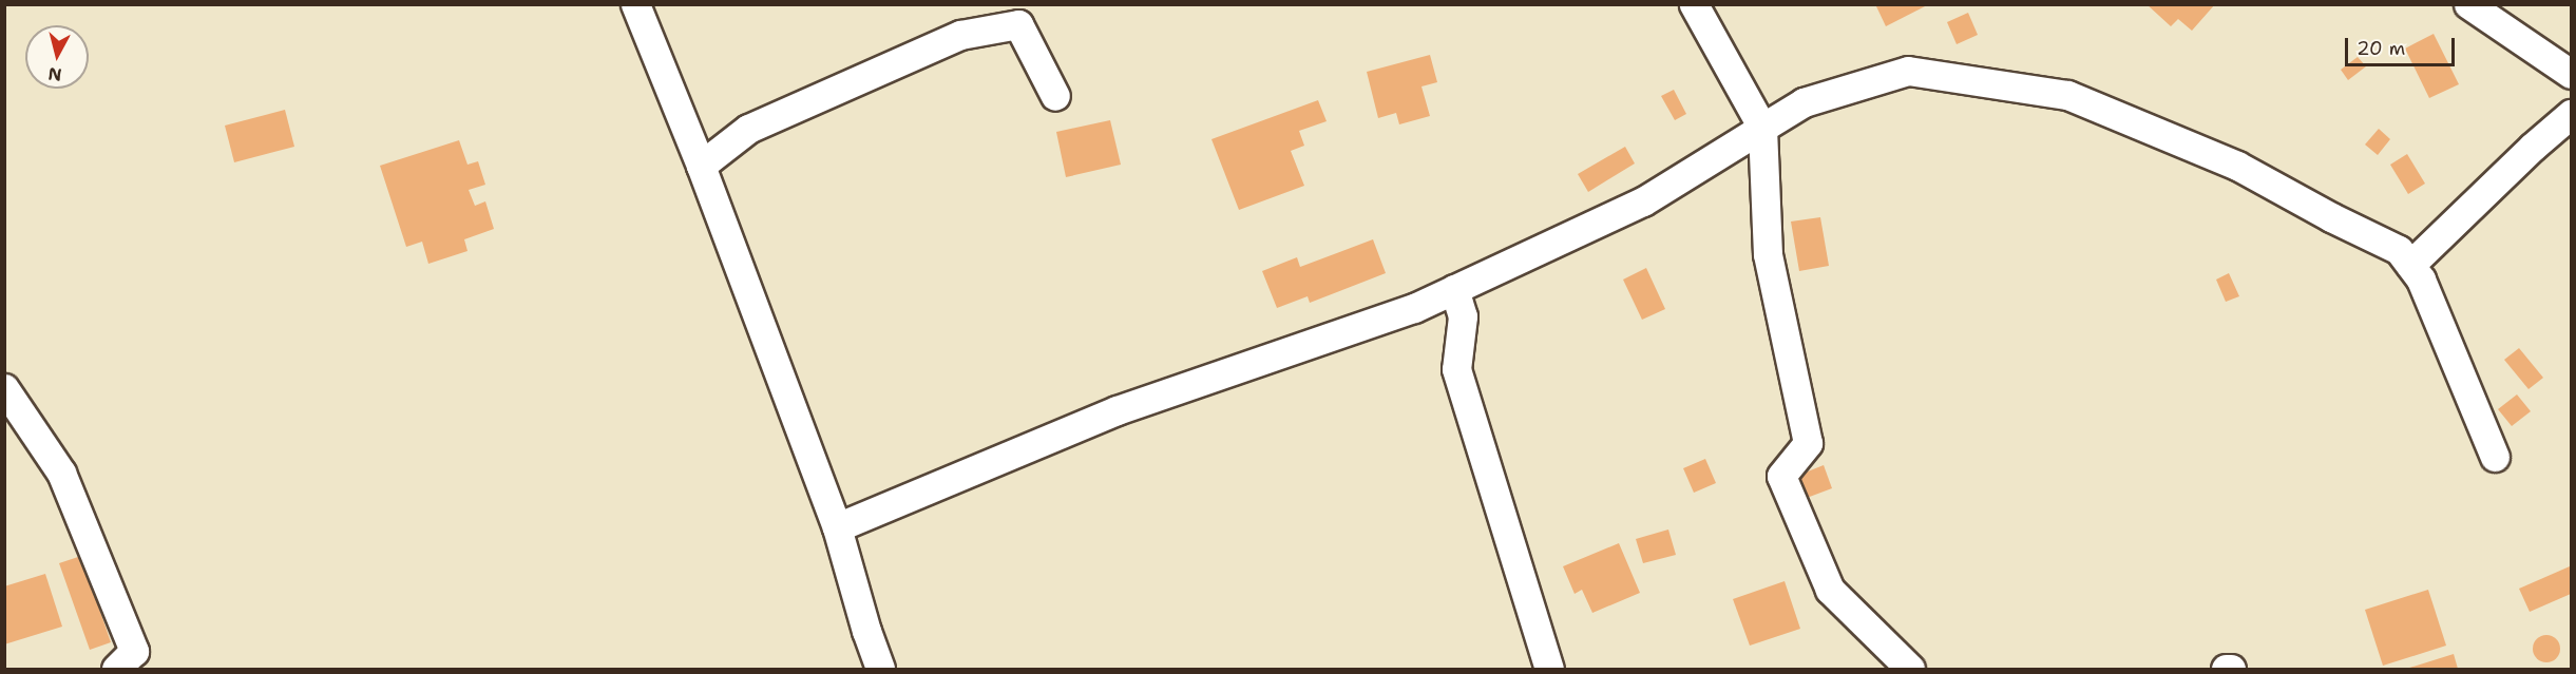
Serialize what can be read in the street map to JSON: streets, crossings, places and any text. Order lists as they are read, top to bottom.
{
  "scale_bar": "20 m",
  "north": "bottom"
}
